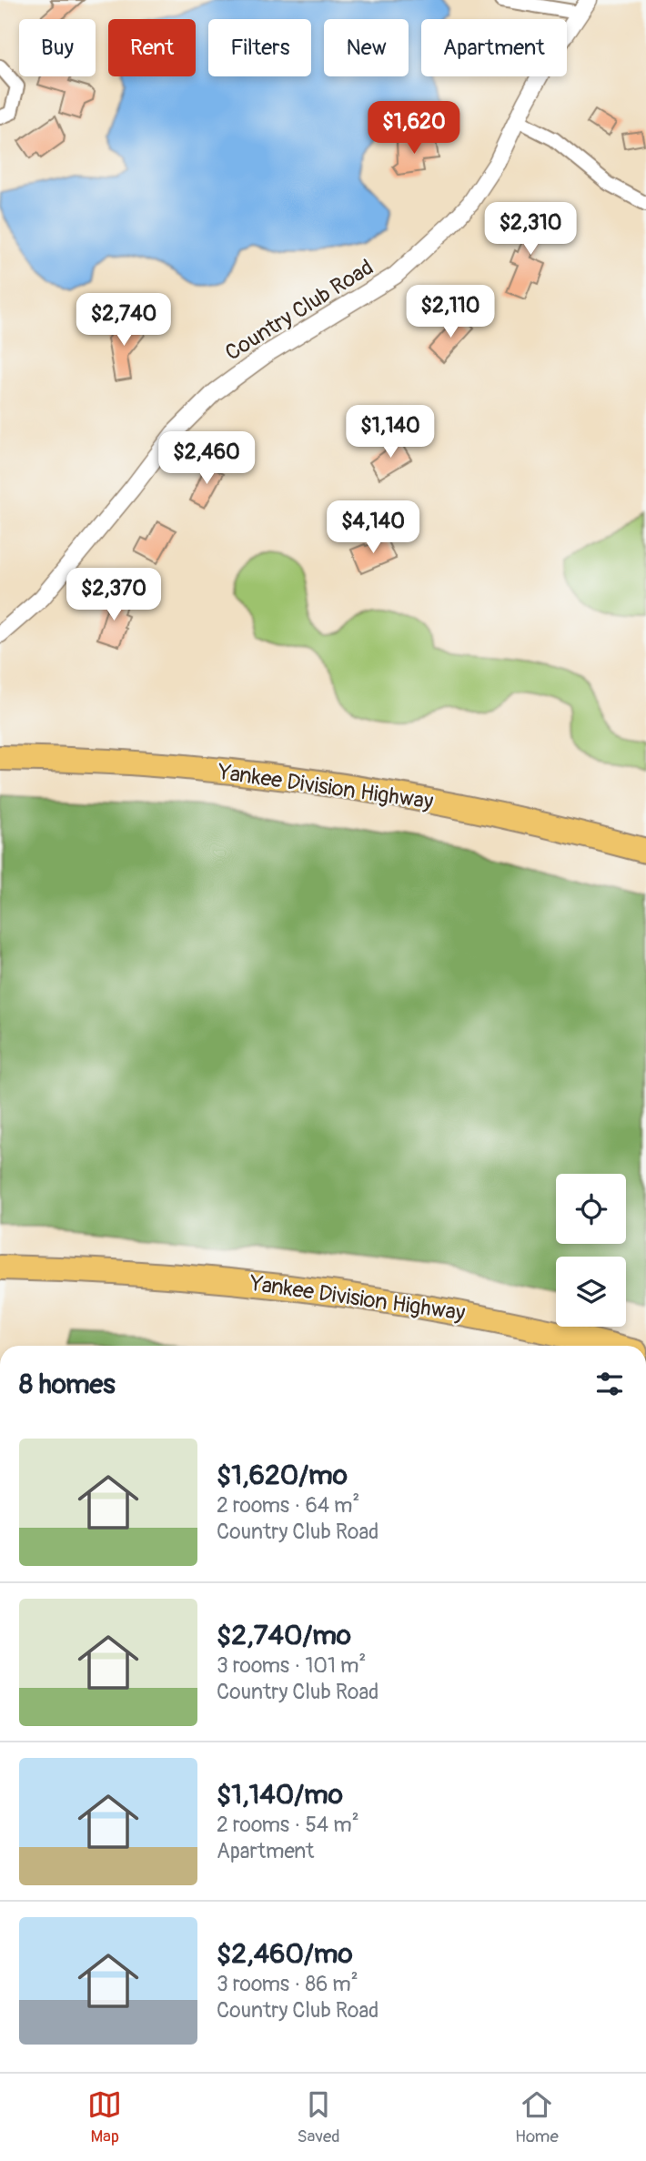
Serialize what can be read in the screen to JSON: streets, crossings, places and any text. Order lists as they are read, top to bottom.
{
  "streets": {
    "highway": ["Yankee Division Highway"],
    "street": ["Country Club Road"]
  },
  "page": {
    "chip": [
      "Buy",
      "Rent",
      "Filters",
      "New",
      "Apartment"
    ],
    "price": [
      "$1,620",
      "$2,310",
      "$2,110",
      "$2,740",
      "$1,140",
      "$2,460",
      "$4,140",
      "$2,370"
    ],
    "heading": "8 homes",
    "list": [
      {
        "name": "$1,620/mo",
        "note": "2 rooms · 64 m² · Country Club Road"
      },
      {
        "name": "$2,740/mo",
        "note": "3 rooms · 101 m² · Country Club Road"
      },
      {
        "name": "$1,140/mo",
        "note": "2 rooms · 54 m² · Apartment"
      },
      {
        "name": "$2,460/mo",
        "note": "3 rooms · 86 m² · Country Club Road"
      }
    ],
    "tabs": ["Map", "Saved", "Home"]
  }
}
